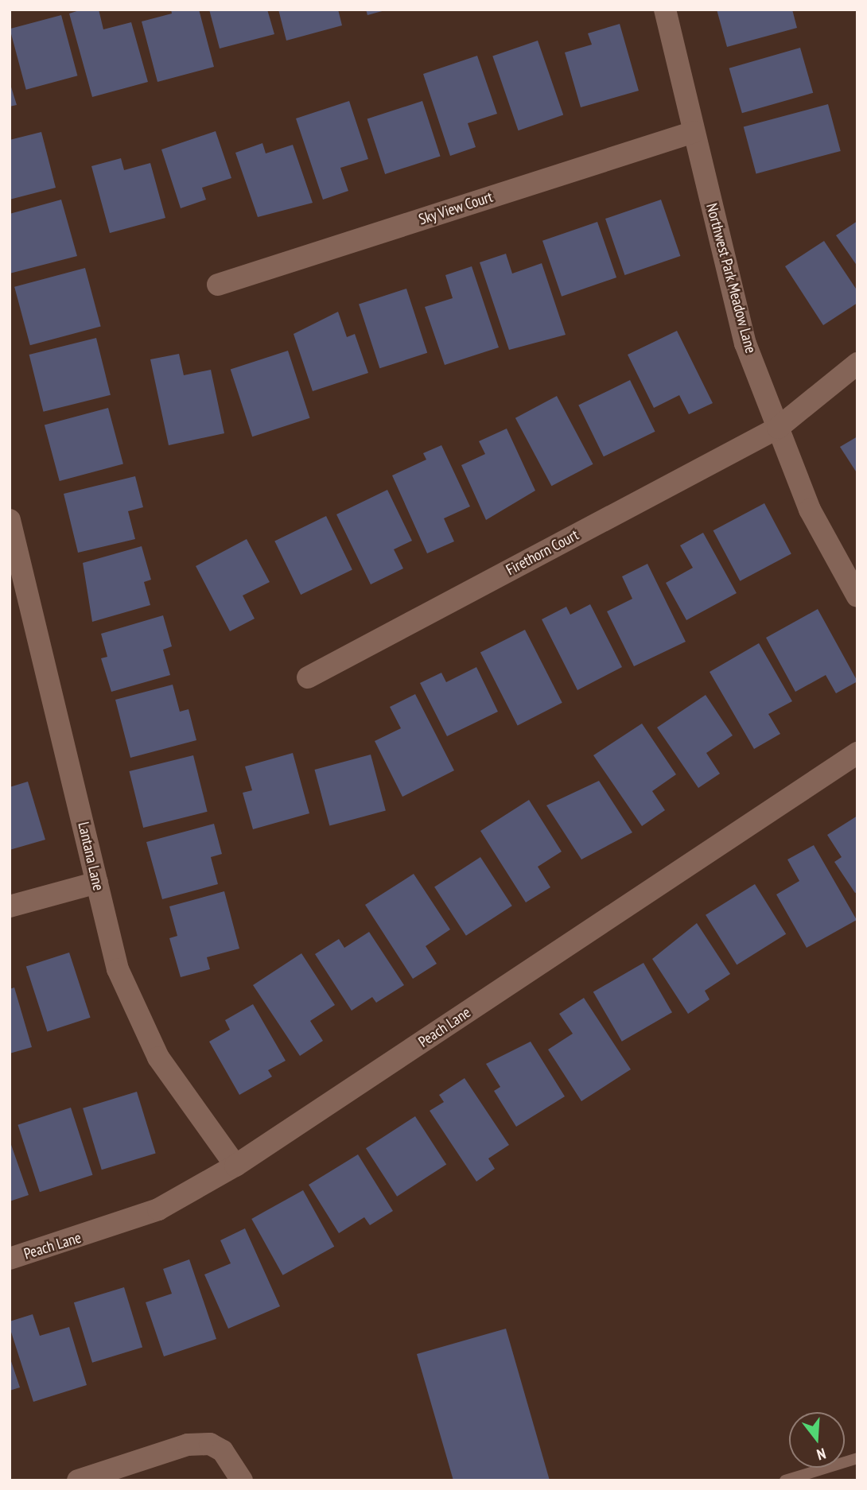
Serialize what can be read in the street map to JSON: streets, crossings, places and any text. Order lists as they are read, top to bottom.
{
  "streets": {
    "street": [
      "Sky View Court",
      "Northwest Park Meadow Lane",
      "Firethorn Court",
      "Lantana Lane",
      "Peach Lane"
    ]
  },
  "crossings": [
    ["Sky View Court", "Northwest Park Meadow Lane"],
    ["Northwest Park Meadow Lane", "Firethorn Court"],
    ["Lantana Lane", "Peach Lane"]
  ],
  "north": "bottom"
}
